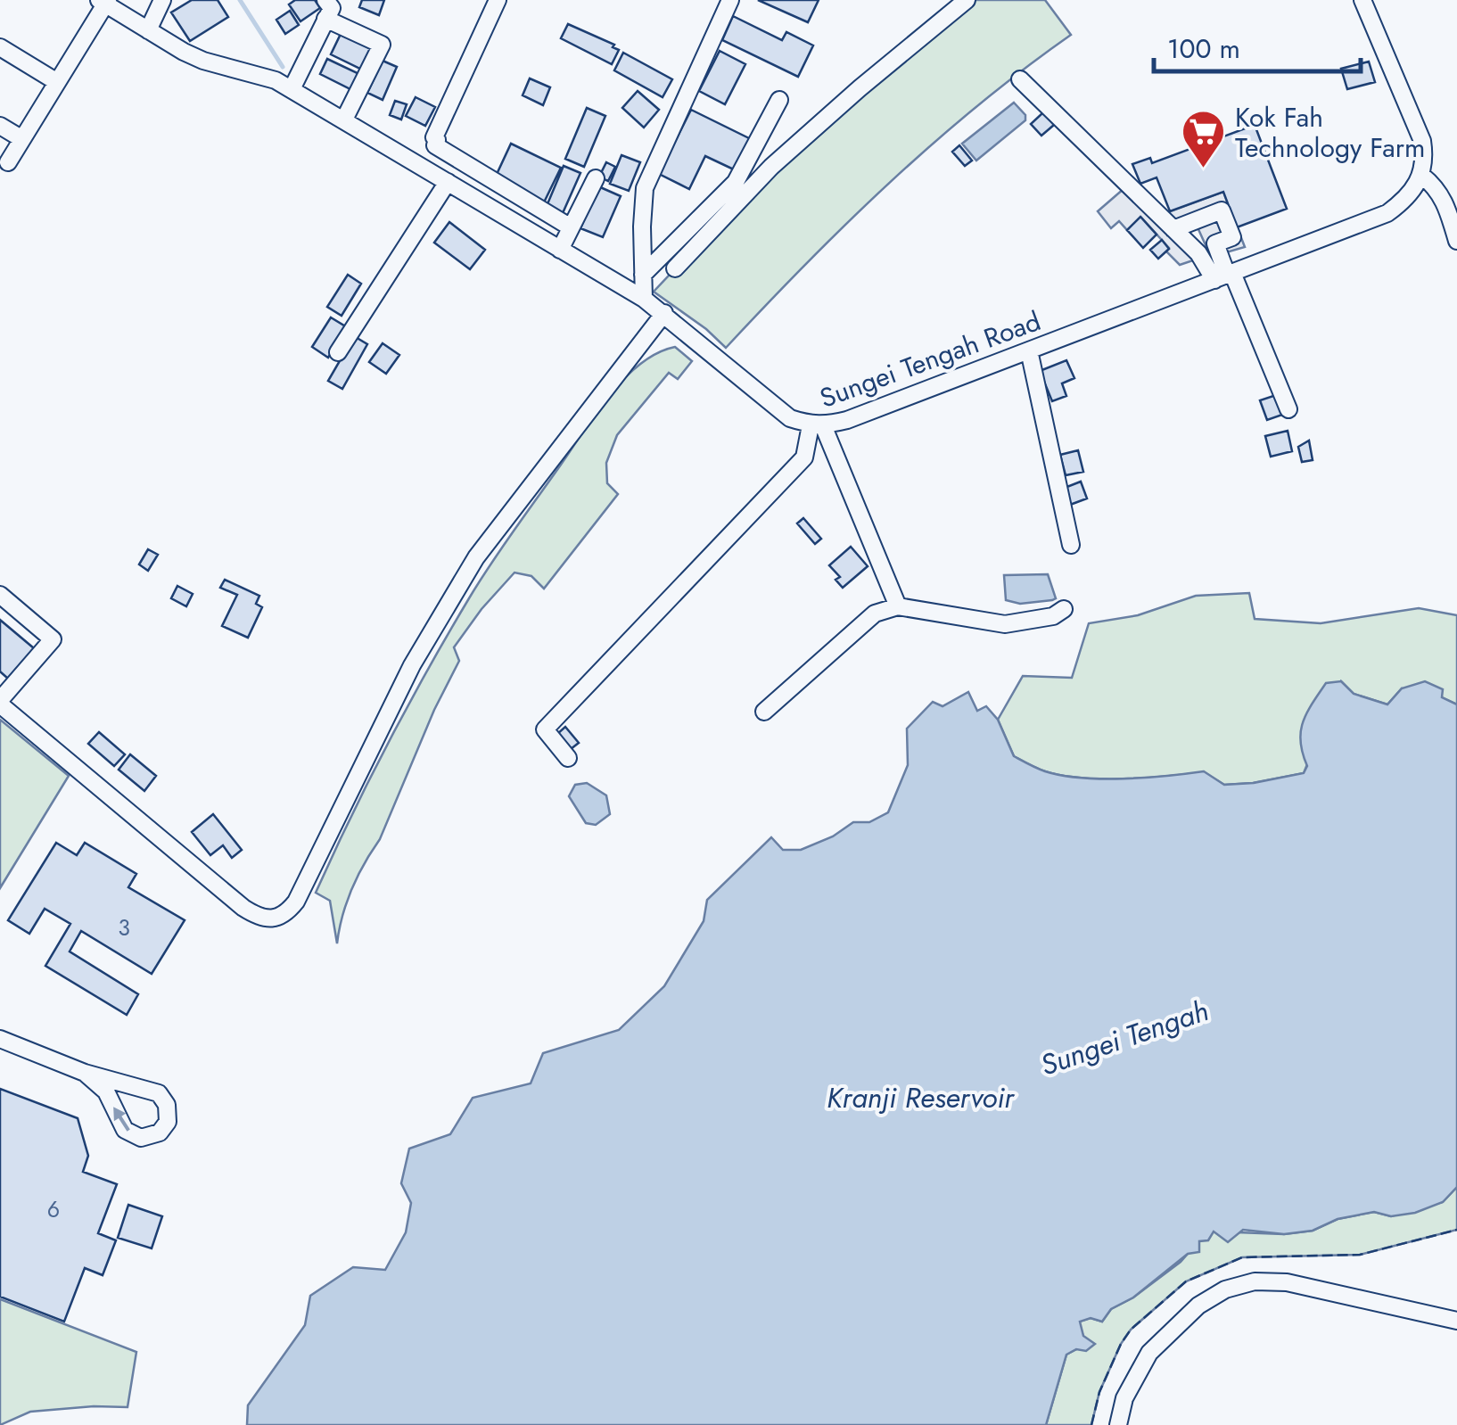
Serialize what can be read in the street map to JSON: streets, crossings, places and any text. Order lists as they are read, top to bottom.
{
  "streets": {
    "street": ["Sungei Tengah Road"]
  },
  "water": ["Sungei Tengah", "Kranji Reservoir"],
  "places": {
    "supermarket": ["Kok Fah Technology Farm"]
  },
  "house_numbers": ["3", "6"],
  "scale_bar": "100 m"
}
